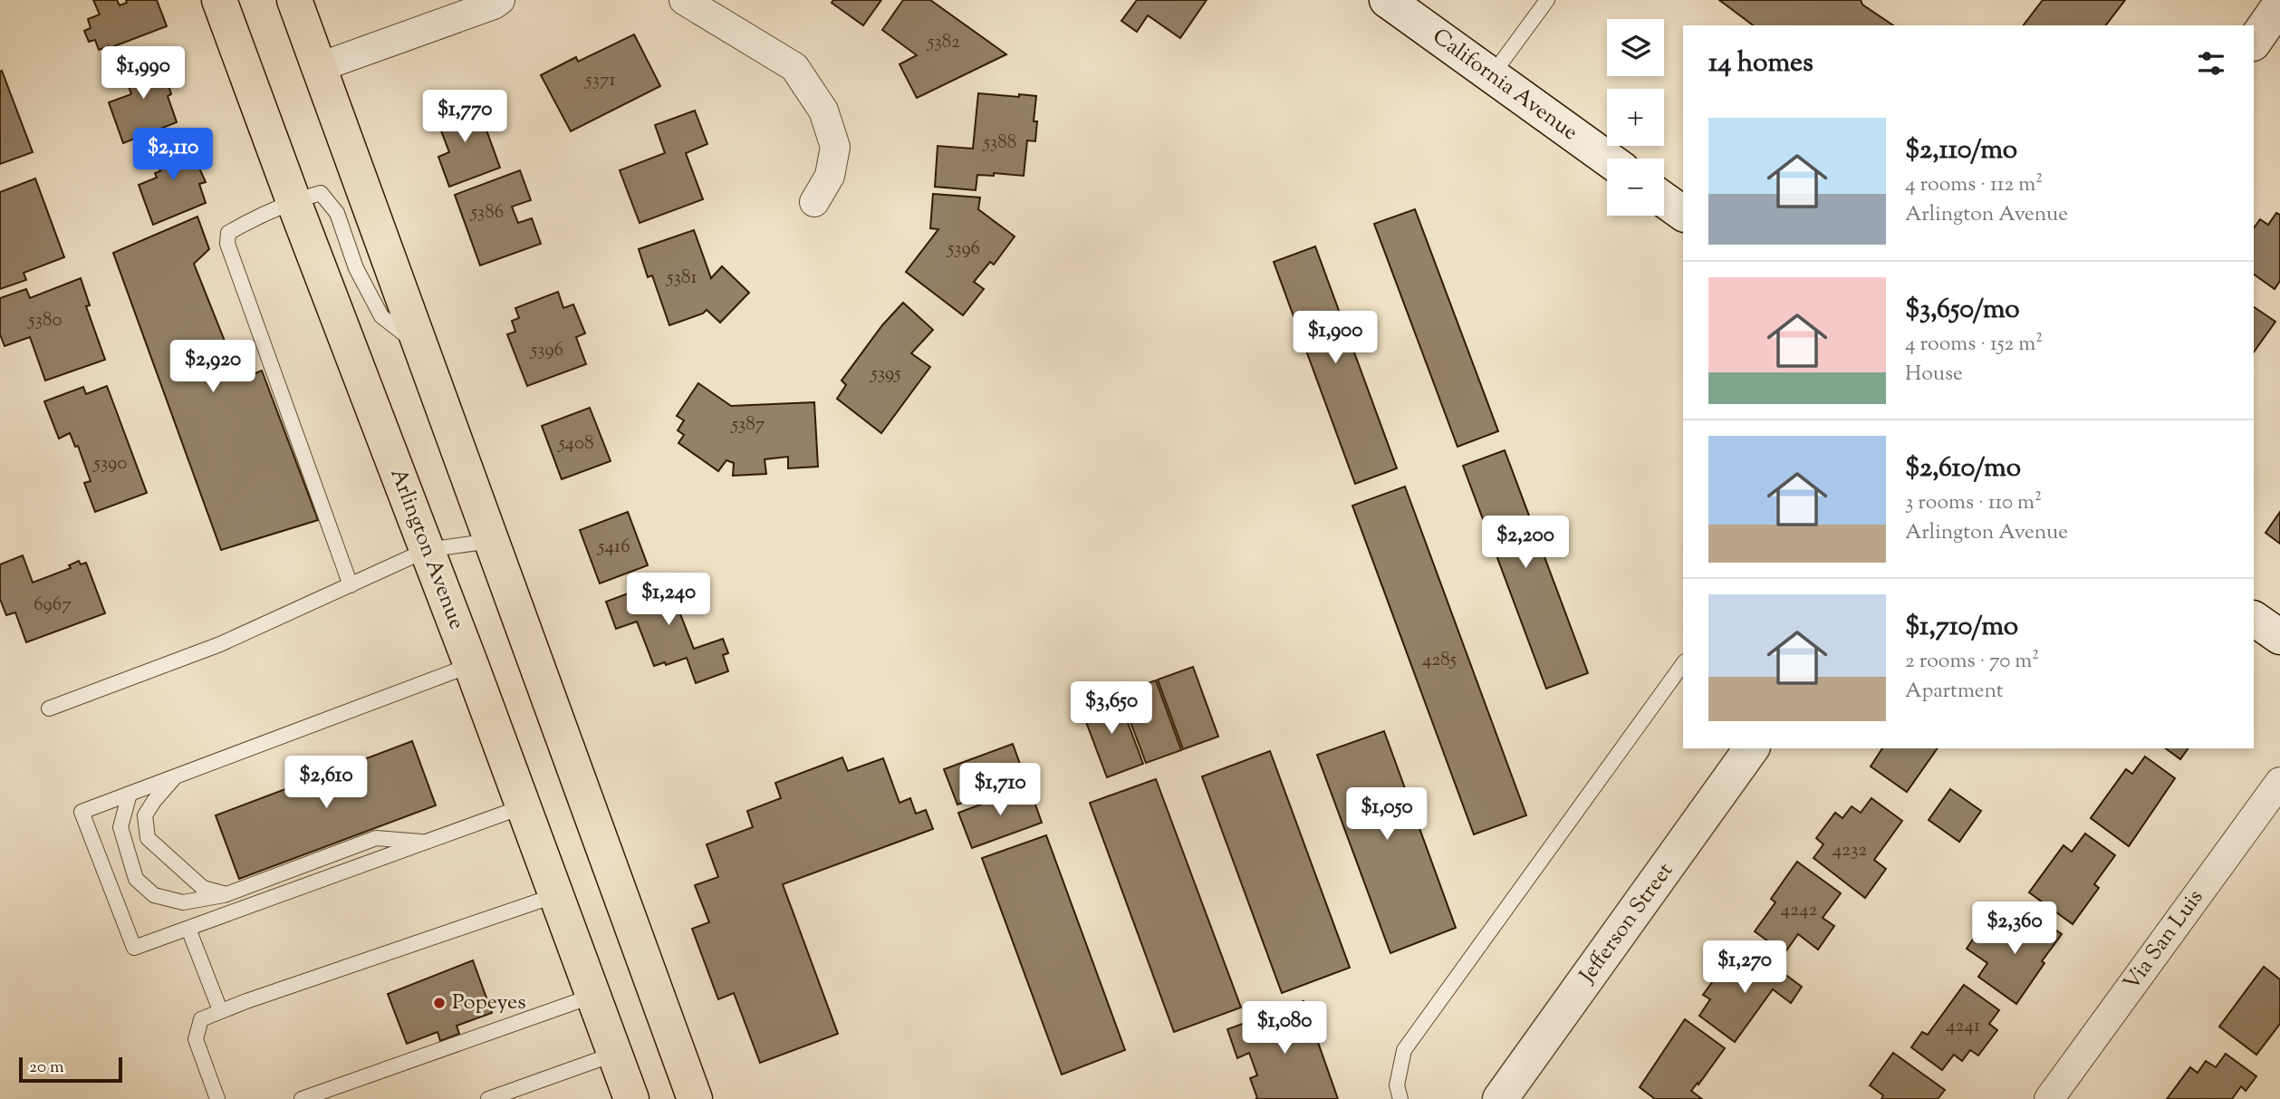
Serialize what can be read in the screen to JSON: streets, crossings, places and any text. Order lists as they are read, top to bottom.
{
  "streets": {
    "main road": ["Arlington Avenue"],
    "street": ["California Avenue", "Jefferson Street", "Via San Luis"]
  },
  "places": ["Popeyes"],
  "house_numbers": [
    "5382",
    "5371",
    "5388",
    "5386",
    "5396",
    "5381",
    "5380",
    "5396",
    "5395",
    "5387",
    "5408",
    "5390",
    "5416",
    "6967",
    "4285",
    "4232",
    "4242",
    "4241"
  ],
  "scale_bar": "20 m",
  "page": {
    "map_buttons": ["+", "−"],
    "heading": "14 homes",
    "price": [
      "$1,990",
      "$1,770",
      "$2,110",
      "$1,900",
      "$2,920",
      "$2,200",
      "$1,240",
      "$3,650",
      "$2,610",
      "$1,710",
      "$1,050",
      "$2,360",
      "$1,270",
      "$1,080"
    ],
    "list": [
      {
        "name": "$2,110/mo",
        "note": "4 rooms · 112 m² · Arlington Avenue"
      },
      {
        "name": "$3,650/mo",
        "note": "4 rooms · 152 m² · House"
      },
      {
        "name": "$2,610/mo",
        "note": "3 rooms · 110 m² · Arlington Avenue"
      },
      {
        "name": "$1,710/mo",
        "note": "2 rooms · 70 m² · Apartment"
      }
    ],
    "scale": "20 m"
  }
}
